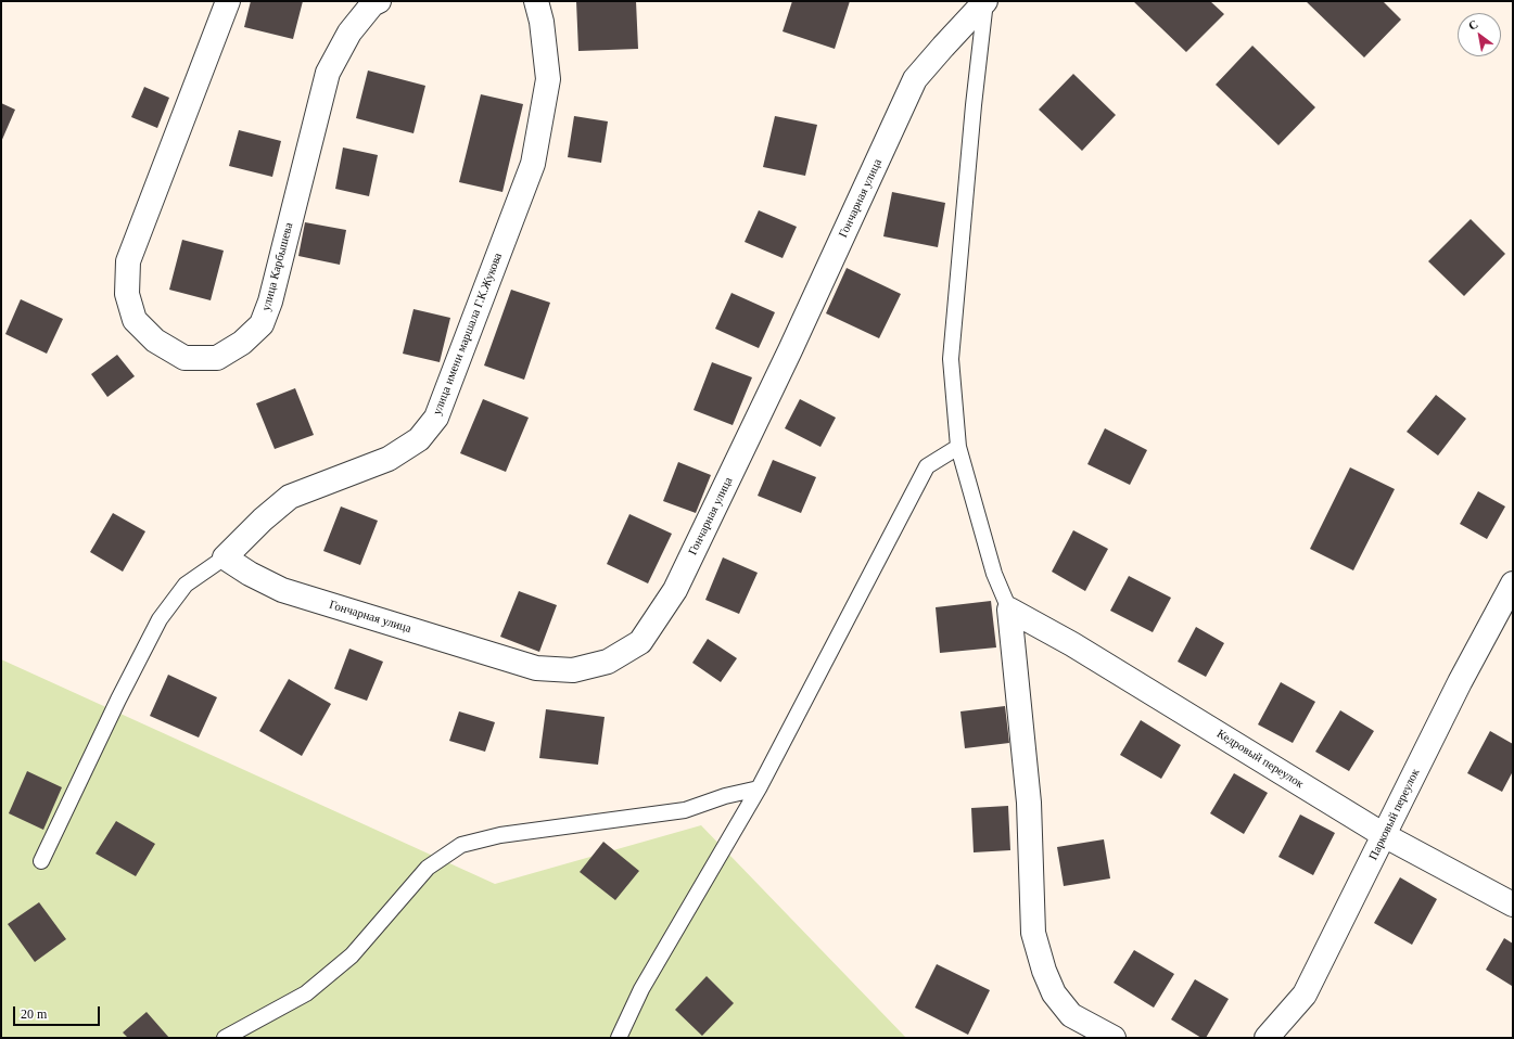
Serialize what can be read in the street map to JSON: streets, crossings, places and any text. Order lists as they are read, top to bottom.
{
  "streets": {
    "street": [
      "Гончарная улица",
      "улица Карбышева",
      "улица имени маршала Г.К.Жукова",
      "Кедровый переулок",
      "Парковый переулок"
    ]
  },
  "crossings": [
    ["Гончарная улица", "улица имени маршала Г.К.Жукова"],
    ["Кедровый переулок", "Парковый переулок"]
  ],
  "scale_bar": "20 m",
  "north": "top left"
}
